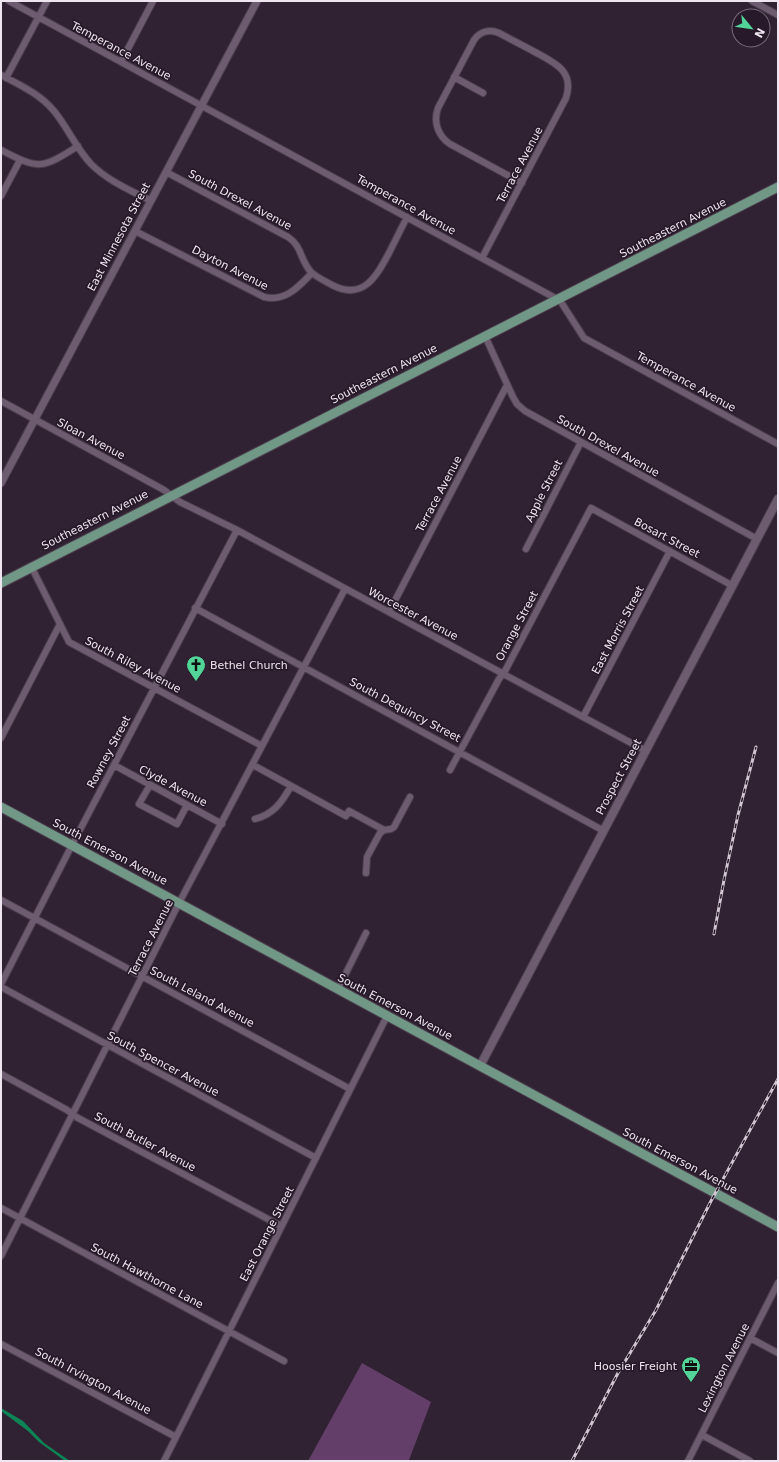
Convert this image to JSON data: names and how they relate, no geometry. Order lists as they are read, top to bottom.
{
  "streets": {
    "main road": ["Southeastern Avenue", "Prospect Street", "South Emerson Avenue"],
    "street": [
      "Temperance Avenue",
      "Terrace Avenue",
      "South Drexel Avenue",
      "East Minnesota Street",
      "Dayton Avenue",
      "Sloan Avenue",
      "Apple Street",
      "Bosart Street",
      "Worcester Avenue",
      "Orange Street",
      "East Morris Street",
      "South Riley Avenue",
      "South Dequincy Street",
      "Rowney Street",
      "Clyde Avenue",
      "South Leland Avenue",
      "South Spencer Avenue",
      "South Butler Avenue",
      "East Orange Street",
      "South Hawthorne Lane",
      "Lexington Avenue",
      "South Irvington Avenue"
    ]
  },
  "crossings": [
    ["Temperance Avenue", "Terrace Avenue"],
    ["Temperance Avenue", "Southeastern Avenue"],
    ["Temperance Avenue", "East Minnesota Street"],
    ["Terrace Avenue", "South Drexel Avenue"],
    ["Terrace Avenue", "Worcester Avenue"],
    ["Terrace Avenue", "South Riley Avenue"],
    ["Terrace Avenue", "South Dequincy Street"],
    ["Terrace Avenue", "Clyde Avenue"],
    ["Terrace Avenue", "South Emerson Avenue"],
    ["Terrace Avenue", "South Leland Avenue"],
    ["Terrace Avenue", "South Spencer Avenue"],
    ["Terrace Avenue", "South Butler Avenue"],
    ["Terrace Avenue", "South Hawthorne Lane"],
    ["South Drexel Avenue", "Southeastern Avenue"],
    ["South Drexel Avenue", "East Minnesota Street"],
    ["South Drexel Avenue", "Dayton Avenue"],
    ["South Drexel Avenue", "Apple Street"],
    ["South Drexel Avenue", "Prospect Street"],
    ["Southeastern Avenue", "Sloan Avenue"],
    ["Southeastern Avenue", "Worcester Avenue"],
    ["Southeastern Avenue", "South Riley Avenue"],
    ["East Minnesota Street", "Dayton Avenue"],
    ["East Minnesota Street", "Sloan Avenue"],
    ["Sloan Avenue", "Worcester Avenue"],
    ["Bosart Street", "Orange Street"],
    ["Bosart Street", "East Morris Street"],
    ["Bosart Street", "Prospect Street"],
    ["Worcester Avenue", "Orange Street"],
    ["Worcester Avenue", "East Morris Street"],
    ["Worcester Avenue", "Rowney Street"],
    ["Worcester Avenue", "Prospect Street"],
    ["Orange Street", "South Dequincy Street"],
    ["South Riley Avenue", "Rowney Street"],
    ["South Dequincy Street", "Rowney Street"],
    ["South Dequincy Street", "Prospect Street"],
    ["Rowney Street", "Clyde Avenue"],
    ["Rowney Street", "South Emerson Avenue"],
    ["Rowney Street", "South Leland Avenue"],
    ["Prospect Street", "South Emerson Avenue"],
    ["South Emerson Avenue", "East Orange Street"],
    ["South Leland Avenue", "East Orange Street"],
    ["South Spencer Avenue", "East Orange Street"],
    ["South Butler Avenue", "East Orange Street"],
    ["East Orange Street", "South Hawthorne Lane"],
    ["East Orange Street", "South Irvington Avenue"]
  ],
  "places": {
    "church": ["Bethel Church"],
    "office": ["Hoosier Freight"]
  },
  "north": "bottom right"
}
